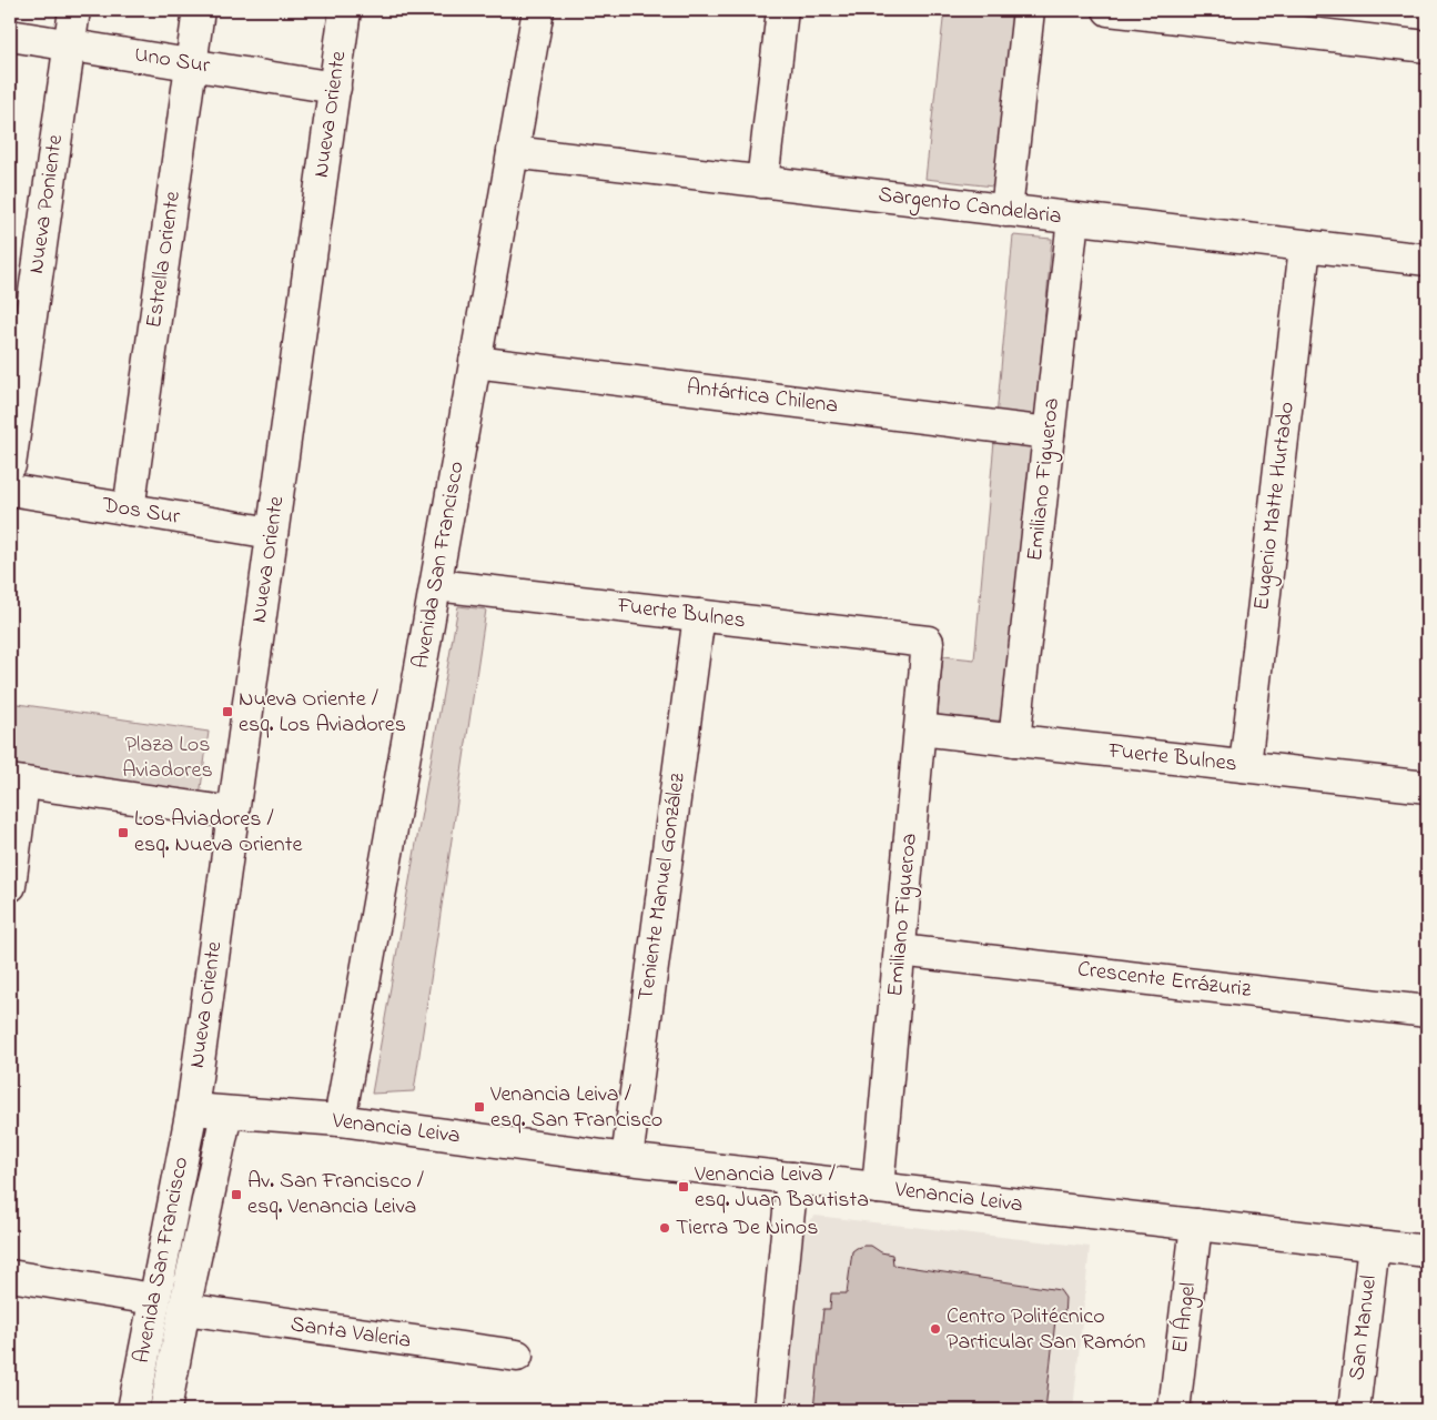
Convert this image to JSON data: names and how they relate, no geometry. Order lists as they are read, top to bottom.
{
  "streets": {
    "street": [
      "Uno Sur",
      "Nueva Oriente",
      "Nueva Poniente",
      "Sargento Candelaria",
      "Estrella Oriente",
      "Antártica Chilena",
      "Emiliano Figueroa",
      "Eugenio Matte Hurtado",
      "Dos Sur",
      "Avenida San Francisco",
      "Fuerte Bulnes",
      "Teniente Manuel González",
      "Crescente Errázuriz",
      "Venancia Leiva",
      "El Ángel",
      "San Manuel",
      "Santa Valeria"
    ]
  },
  "crossings": [
    ["Uno Sur", "Nueva Oriente"],
    ["Uno Sur", "Nueva Poniente"],
    ["Uno Sur", "Estrella Oriente"],
    ["Nueva Oriente", "Dos Sur"],
    ["Nueva Oriente", "Avenida San Francisco"],
    ["Nueva Oriente", "Venancia Leiva"],
    ["Sargento Candelaria", "Emiliano Figueroa"],
    ["Sargento Candelaria", "Eugenio Matte Hurtado"],
    ["Sargento Candelaria", "Avenida San Francisco"],
    ["Estrella Oriente", "Dos Sur"],
    ["Antártica Chilena", "Emiliano Figueroa"],
    ["Antártica Chilena", "Avenida San Francisco"],
    ["Emiliano Figueroa", "Fuerte Bulnes"],
    ["Emiliano Figueroa", "Crescente Errázuriz"],
    ["Emiliano Figueroa", "Venancia Leiva"],
    ["Eugenio Matte Hurtado", "Fuerte Bulnes"],
    ["Avenida San Francisco", "Fuerte Bulnes"],
    ["Avenida San Francisco", "Venancia Leiva"],
    ["Avenida San Francisco", "Santa Valeria"],
    ["Fuerte Bulnes", "Teniente Manuel González"],
    ["Teniente Manuel González", "Venancia Leiva"],
    ["Venancia Leiva", "El Ángel"],
    ["Venancia Leiva", "San Manuel"]
  ],
  "parks": ["Plaza Los Aviadores"],
  "places": {
    "transit": [
      "Nueva Oriente / esq. Los Aviadores",
      "Los Aviadores / esq. Nueva Oriente",
      "Venancia Leiva / esq. San Francisco",
      "Venancia Leiva / esq. Juan Bautista",
      "Av. San Francisco / esq. Venancia Leiva"
    ],
    "other": ["Tierra De Ninos", "Centro Politécnico Particular San Ramón"]
  }
}
